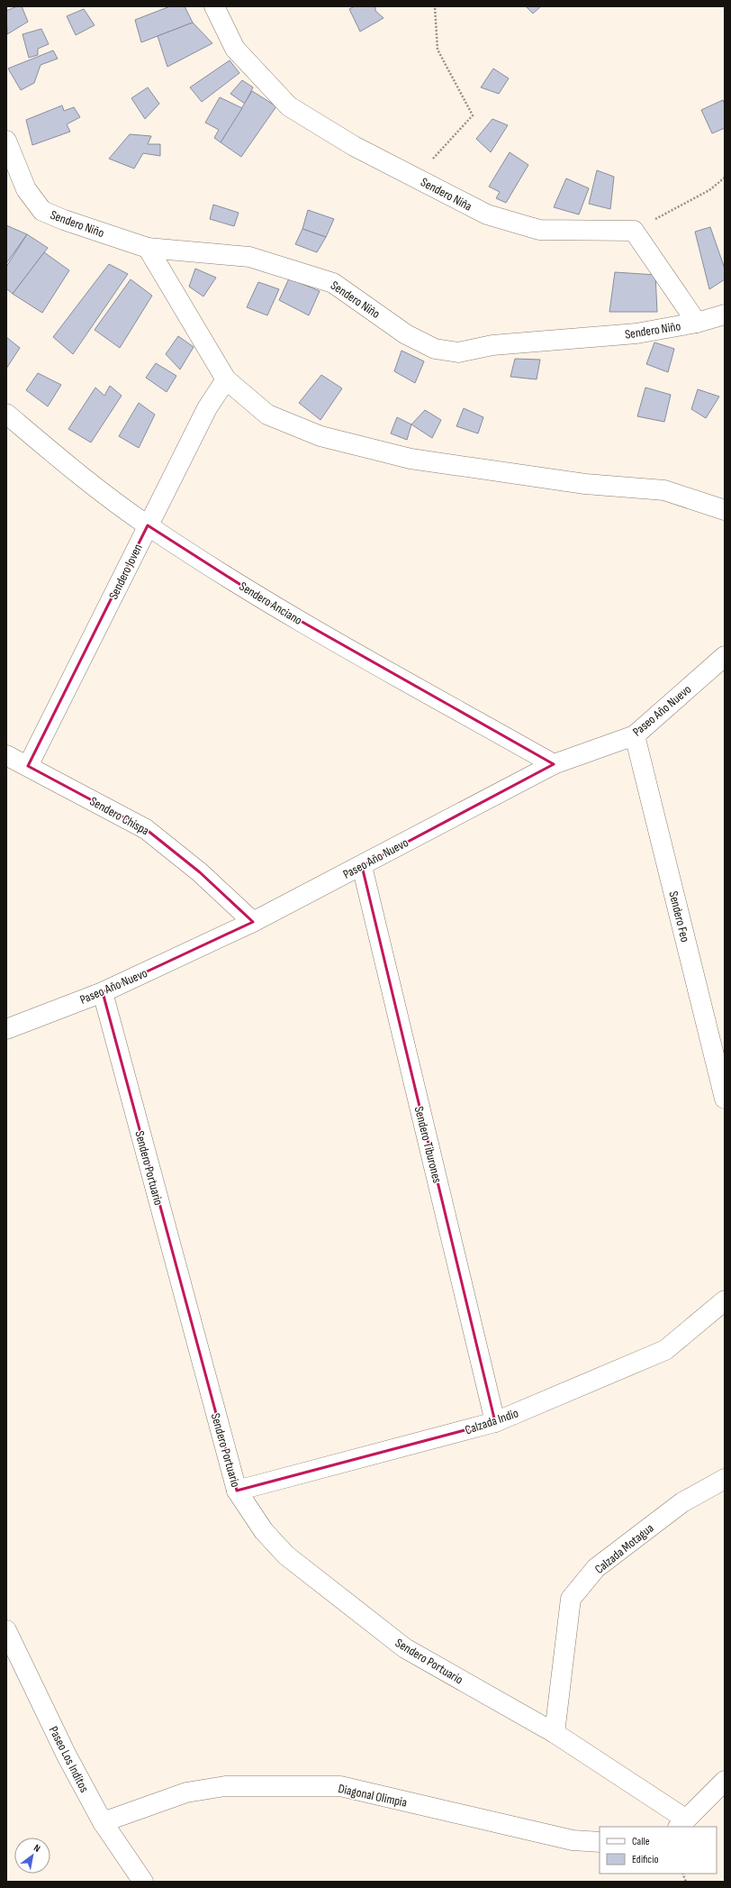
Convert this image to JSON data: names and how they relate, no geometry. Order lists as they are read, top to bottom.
{
  "streets": {
    "street": [
      "Sendero Niña",
      "Sendero Niño",
      "Sendero Joven",
      "Sendero Anciano",
      "Paseo Año Nuevo",
      "Sendero Chispa",
      "Sendero Feo",
      "Sendero Tiburones",
      "Sendero Portuario",
      "Calzada Indio",
      "Calzada Motagua",
      "Paseo Los Inditos",
      "Diagonal Olimpia"
    ]
  },
  "crossings": [
    ["Sendero Joven", "Sendero Anciano"],
    ["Sendero Joven", "Sendero Chispa"],
    ["Sendero Anciano", "Paseo Año Nuevo"],
    ["Paseo Año Nuevo", "Sendero Chispa"],
    ["Paseo Año Nuevo", "Sendero Feo"],
    ["Paseo Año Nuevo", "Sendero Tiburones"],
    ["Paseo Año Nuevo", "Sendero Portuario"],
    ["Sendero Tiburones", "Calzada Indio"],
    ["Sendero Portuario", "Calzada Indio"],
    ["Sendero Portuario", "Calzada Motagua"],
    ["Paseo Los Inditos", "Diagonal Olimpia"]
  ],
  "legend": ["Calle", "Edificio"],
  "north": "top right"
}
